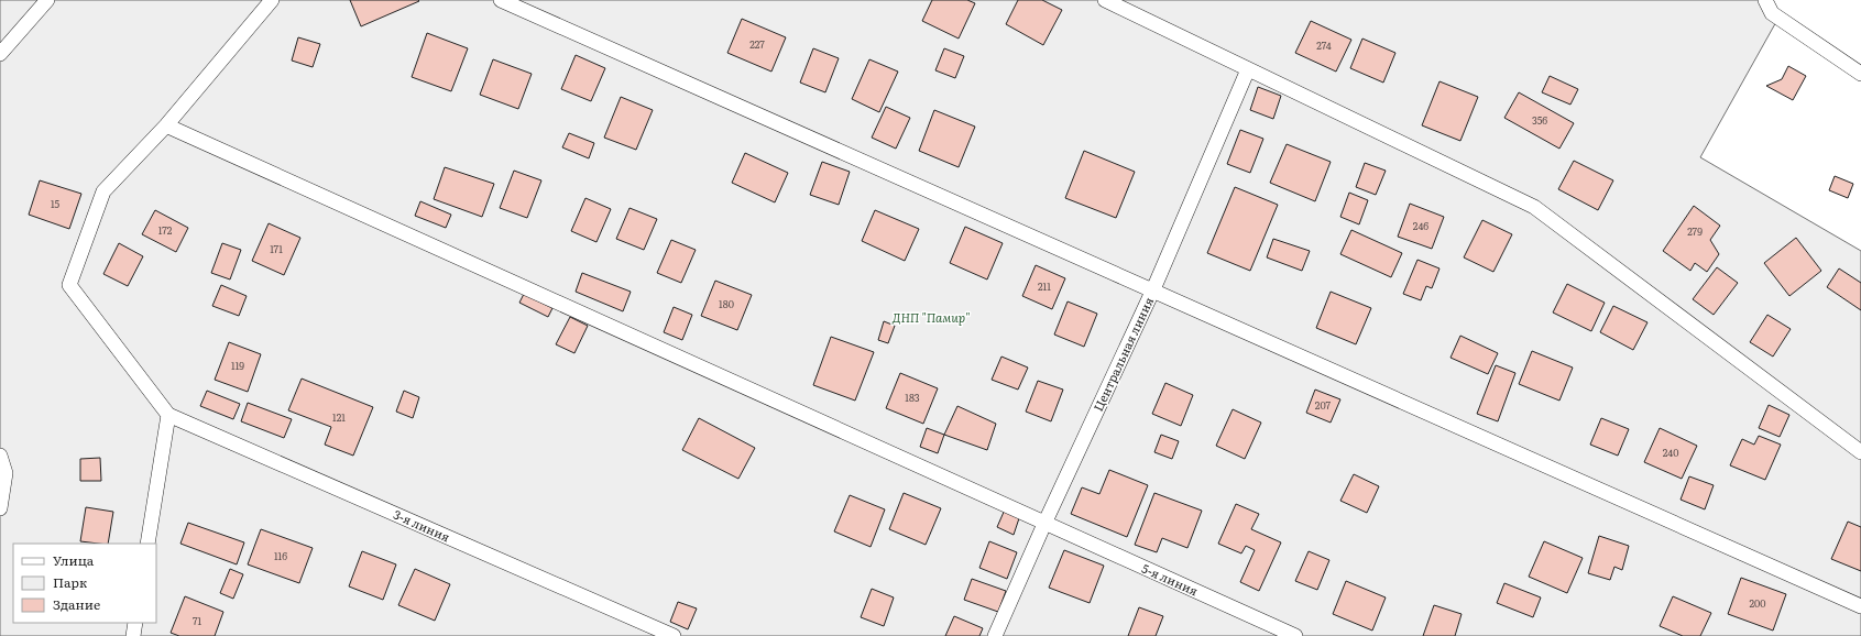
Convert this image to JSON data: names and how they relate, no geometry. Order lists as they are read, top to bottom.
{
  "streets": {
    "street": ["Центральная линия", "3-я линия", "5-я линия"]
  },
  "crossings": [
    ["Центральная линия", "5-я линия"]
  ],
  "parks": ["ДНП \"Памир\""],
  "house_numbers": [
    "227",
    "274",
    "356",
    "15",
    "246",
    "172",
    "279",
    "171",
    "211",
    "180",
    "119",
    "183",
    "207",
    "121",
    "240",
    "116",
    "200",
    "71"
  ],
  "legend": ["Улица", "Парк", "Здание"]
}
